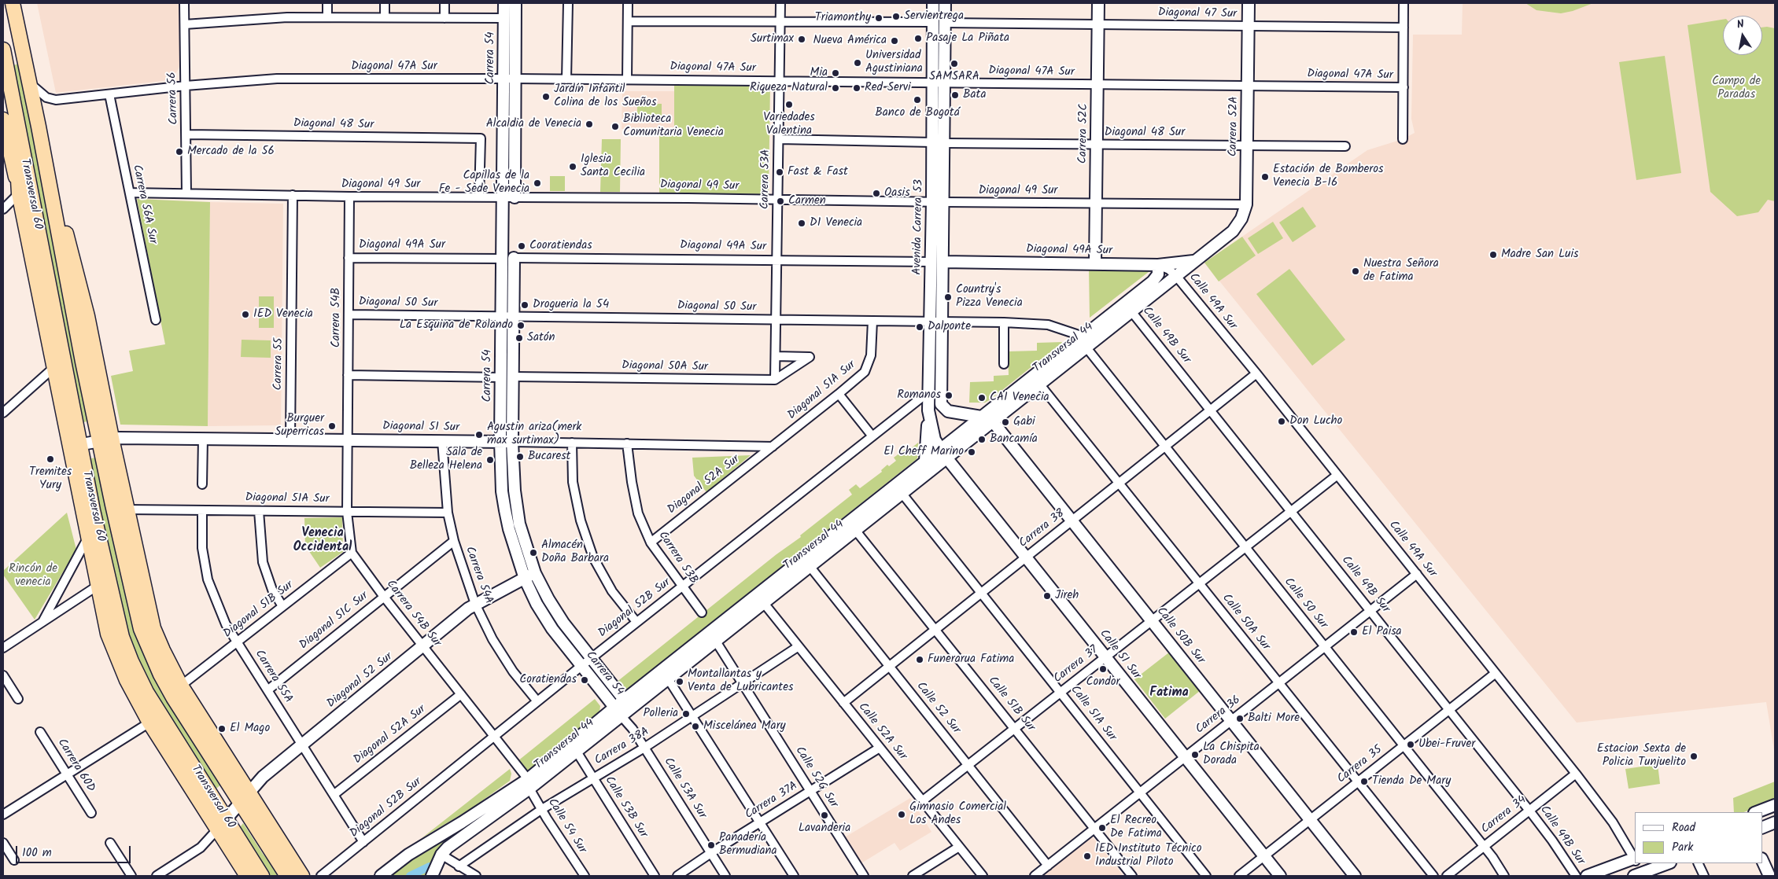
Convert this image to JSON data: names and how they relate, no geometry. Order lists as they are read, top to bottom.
{
  "streets": {
    "highway": ["Transversal 60"],
    "street": [
      "Diagonal 47 Sur",
      "Carrera 54",
      "Diagonal 47A Sur",
      "Carrera 56",
      "Diagonal 48 Sur",
      "Carrera 52A",
      "Carrera 52C",
      "Carrera 53A",
      "Diagonal 49 Sur",
      "Carrera 56A Sur",
      "Avenida Carrera 53",
      "Diagonal 49A Sur",
      "Calle 49A Sur",
      "Diagonal 50 Sur",
      "Carrera 54B",
      "Calle 49B Sur",
      "Transversal 44",
      "Carrera 55",
      "Diagonal 50A Sur",
      "Diagonal 51A Sur",
      "Diagonal 51 Sur",
      "Diagonal 52A Sur",
      "Carrera 38",
      "Carrera 53B",
      "Carrera 54A",
      "Calle 50 Sur",
      "Diagonal 52B Sur",
      "Diagonal 51B Sur",
      "Carrera 54B Sur",
      "Diagonal 51C Sur",
      "Calle 50A Sur",
      "Calle 50B Sur",
      "Calle 51 Sur",
      "Carrera 37",
      "Carrera 55A",
      "Diagonal 52 Sur",
      "Calle 51B Sur",
      "Calle 52 Sur",
      "Calle 51A Sur",
      "Carrera 36",
      "Calle 52A Sur",
      "Carrera 38A",
      "Carrera 35",
      "Carrera 60D",
      "Calle 52G Sur",
      "Calle 53A Sur",
      "Carrera 37A",
      "Calle 53B Sur",
      "Carrera 34",
      "Calle 54 Sur"
    ]
  },
  "crossings": [
    ["Diagonal 47 Sur", "Carrera 52A"],
    ["Diagonal 47 Sur", "Carrera 52C"],
    ["Diagonal 47 Sur", "Avenida Carrera 53"],
    ["Carrera 54", "Diagonal 47A Sur"],
    ["Carrera 54", "Diagonal 49 Sur"],
    ["Carrera 54", "Diagonal 49A Sur"],
    ["Carrera 54", "Diagonal 50 Sur"],
    ["Carrera 54", "Transversal 44"],
    ["Carrera 54", "Diagonal 50A Sur"],
    ["Carrera 54", "Diagonal 51 Sur"],
    ["Carrera 54", "Diagonal 52B Sur"],
    ["Carrera 54", "Diagonal 52 Sur"],
    ["Carrera 54", "Calle 53A Sur"],
    ["Diagonal 47A Sur", "Carrera 56"],
    ["Diagonal 47A Sur", "Carrera 52A"],
    ["Diagonal 47A Sur", "Carrera 52C"],
    ["Diagonal 47A Sur", "Carrera 53A"],
    ["Diagonal 47A Sur", "Transversal 60"],
    ["Diagonal 47A Sur", "Carrera 56A Sur"],
    ["Diagonal 47A Sur", "Avenida Carrera 53"],
    ["Carrera 56", "Diagonal 48 Sur"],
    ["Carrera 56", "Diagonal 49 Sur"],
    ["Diagonal 48 Sur", "Carrera 52A"],
    ["Diagonal 48 Sur", "Carrera 52C"],
    ["Diagonal 48 Sur", "Diagonal 49 Sur"],
    ["Diagonal 48 Sur", "Avenida Carrera 53"],
    ["Carrera 52A", "Diagonal 49 Sur"],
    ["Carrera 52A", "Transversal 44"],
    ["Carrera 52C", "Diagonal 49 Sur"],
    ["Carrera 52C", "Diagonal 49A Sur"],
    ["Carrera 53A", "Diagonal 49 Sur"],
    ["Carrera 53A", "Diagonal 49A Sur"],
    ["Carrera 53A", "Diagonal 50 Sur"],
    ["Carrera 53A", "Diagonal 50A Sur"],
    ["Diagonal 49 Sur", "Carrera 56A Sur"],
    ["Diagonal 49 Sur", "Avenida Carrera 53"],
    ["Diagonal 49 Sur", "Carrera 54B"],
    ["Diagonal 49 Sur", "Carrera 55"],
    ["Transversal 60", "Diagonal 51A Sur"],
    ["Transversal 60", "Diagonal 51 Sur"],
    ["Transversal 60", "Diagonal 51B Sur"],
    ["Transversal 60", "Diagonal 52 Sur"],
    ["Avenida Carrera 53", "Diagonal 49A Sur"],
    ["Avenida Carrera 53", "Diagonal 50 Sur"],
    ["Avenida Carrera 53", "Transversal 44"],
    ["Avenida Carrera 53", "Diagonal 52B Sur"],
    ["Avenida Carrera 53", "Calle 50B Sur"],
    ["Avenida Carrera 53", "Calle 51 Sur"],
    ["Diagonal 49A Sur", "Calle 49A Sur"],
    ["Diagonal 49A Sur", "Carrera 54B"],
    ["Diagonal 49A Sur", "Transversal 44"],
    ["Calle 49A Sur", "Transversal 44"],
    ["Calle 49A Sur", "Carrera 38"],
    ["Calle 49A Sur", "Carrera 37"],
    ["Calle 49A Sur", "Carrera 36"],
    ["Calle 49A Sur", "Carrera 35"],
    ["Calle 49A Sur", "Carrera 34"],
    ["Diagonal 50 Sur", "Carrera 54B"],
    ["Diagonal 50 Sur", "Transversal 44"],
    ["Diagonal 50 Sur", "Diagonal 51A Sur"],
    ["Diagonal 50 Sur", "Calle 50 Sur"],
    ["Carrera 54B", "Diagonal 51 Sur"],
    ["Carrera 54B", "Carrera 54B Sur"],
    ["Calle 49B Sur", "Transversal 44"],
    ["Calle 49B Sur", "Carrera 38"],
    ["Calle 49B Sur", "Carrera 37"],
    ["Calle 49B Sur", "Carrera 36"],
    ["Calle 49B Sur", "Carrera 35"],
    ["Calle 49B Sur", "Carrera 34"],
    ["Transversal 44", "Calle 50 Sur"],
    ["Transversal 44", "Carrera 54B Sur"],
    ["Transversal 44", "Calle 50A Sur"],
    ["Transversal 44", "Calle 50B Sur"],
    ["Transversal 44", "Calle 51 Sur"],
    ["Transversal 44", "Calle 51B Sur"],
    ["Transversal 44", "Calle 52 Sur"],
    ["Transversal 44", "Calle 51A Sur"],
    ["Transversal 44", "Calle 52A Sur"],
    ["Transversal 44", "Calle 52G Sur"],
    ["Transversal 44", "Calle 53A Sur"],
    ["Transversal 44", "Calle 53B Sur"],
    ["Transversal 44", "Calle 54 Sur"],
    ["Carrera 55", "Diagonal 51 Sur"],
    ["Diagonal 51A Sur", "Diagonal 51 Sur"],
    ["Diagonal 51A Sur", "Diagonal 52A Sur"],
    ["Diagonal 51A Sur", "Carrera 54A"],
    ["Diagonal 51A Sur", "Carrera 54B Sur"],
    ["Diagonal 51A Sur", "Carrera 55A"],
    ["Diagonal 51 Sur", "Diagonal 52A Sur"],
    ["Diagonal 51 Sur", "Carrera 53B"],
    ["Diagonal 51 Sur", "Carrera 54A"],
    ["Diagonal 51 Sur", "Carrera 54B Sur"],
    ["Diagonal 52A Sur", "Carrera 53B"],
    ["Diagonal 52A Sur", "Carrera 54B Sur"],
    ["Diagonal 52A Sur", "Carrera 55A"],
    ["Carrera 38", "Calle 50 Sur"],
    ["Carrera 38", "Calle 50A Sur"],
    ["Carrera 38", "Calle 50B Sur"],
    ["Carrera 38", "Calle 51 Sur"],
    ["Carrera 38", "Calle 51B Sur"],
    ["Carrera 38", "Calle 52 Sur"],
    ["Carrera 38", "Calle 51A Sur"],
    ["Carrera 38", "Calle 52A Sur"],
    ["Carrera 53B", "Diagonal 52B Sur"],
    ["Carrera 54A", "Diagonal 52B Sur"],
    ["Carrera 54A", "Diagonal 51C Sur"],
    ["Carrera 54A", "Diagonal 52 Sur"],
    ["Calle 50 Sur", "Carrera 37"],
    ["Calle 50 Sur", "Carrera 36"],
    ["Calle 50 Sur", "Carrera 35"],
    ["Calle 50 Sur", "Carrera 34"],
    ["Diagonal 52B Sur", "Carrera 54B Sur"],
    ["Diagonal 52B Sur", "Carrera 55A"],
    ["Diagonal 51B Sur", "Carrera 54B Sur"],
    ["Diagonal 51B Sur", "Carrera 55A"],
    ["Carrera 54B Sur", "Diagonal 51C Sur"],
    ["Carrera 54B Sur", "Diagonal 52 Sur"],
    ["Carrera 54B Sur", "Calle 54 Sur"],
    ["Diagonal 51C Sur", "Carrera 55A"],
    ["Calle 50A Sur", "Carrera 37"],
    ["Calle 50A Sur", "Carrera 36"],
    ["Calle 50A Sur", "Carrera 35"],
    ["Calle 50B Sur", "Carrera 37"],
    ["Calle 50B Sur", "Carrera 36"],
    ["Calle 50B Sur", "Carrera 35"],
    ["Calle 51 Sur", "Carrera 37"],
    ["Calle 51 Sur", "Carrera 36"],
    ["Calle 51 Sur", "Carrera 35"],
    ["Carrera 37", "Calle 51B Sur"],
    ["Carrera 37", "Calle 52 Sur"],
    ["Carrera 37", "Calle 51A Sur"],
    ["Carrera 37", "Calle 52A Sur"],
    ["Carrera 55A", "Diagonal 52 Sur"],
    ["Calle 51B Sur", "Carrera 36"],
    ["Calle 52 Sur", "Carrera 36"],
    ["Calle 51A Sur", "Carrera 36"],
    ["Calle 52A Sur", "Carrera 38A"],
    ["Calle 52A Sur", "Carrera 37A"],
    ["Carrera 38A", "Calle 52G Sur"],
    ["Carrera 38A", "Calle 53A Sur"],
    ["Carrera 38A", "Calle 53B Sur"],
    ["Carrera 38A", "Calle 54 Sur"],
    ["Calle 52G Sur", "Carrera 37A"],
    ["Calle 53A Sur", "Carrera 37A"]
  ],
  "districts": ["Venecia Occidental", "Fatima"],
  "parks": ["Campo de Paradas", "Rincón de venecia"],
  "places": [
    "Servientrega",
    "Triamonthy",
    "Pasaje La Piñata",
    "Surtimax",
    "Nueva América",
    "Universidad Agustiniana",
    "SAMSARA",
    "Mia",
    "Riqueza Natural",
    "Red Servi",
    "Bata",
    "Jardín Infantil Colina de los Sueños",
    "Banco de Bogotá",
    "Variedades Valentina",
    "Alcaldia de Venecia",
    "Biblioteca Comunitaria Venecia",
    "Mercado de la 56",
    "Iglesia Santa Cecilia",
    "Fast & Fast",
    "Estación de Bomberos Venecia B-16",
    "Capillas de la Fe - Sede Venecia",
    "Oasis",
    "Carmen",
    "D1 Venecia",
    "Cooratiendas",
    "Madre San Luis",
    "Nuestra Señora de Fatima",
    "Country's Pizza Venecia",
    "Drogueria la 54",
    "IED Venecia",
    "La Esquina de Rolando",
    "Dalponte",
    "Satón",
    "Romanos",
    "CAI Venecia",
    "Don Lucho",
    "Gabi",
    "Burguer Superricas",
    "Agustin ariza(merk max surtimax)",
    "Bancamía",
    "El Cheff Marino",
    "Bucarest",
    "Tremites Yury",
    "Sala de Belleza Helena",
    "Almacén Doña Barbara",
    "Jireh",
    "El Paisa",
    "Funerarua Fatima",
    "Condor",
    "Coratiendas",
    "Montallantas y Venta de Lubricantes",
    "Polleria",
    "Balti More",
    "Miscelánea Mary",
    "El Mago",
    "Ubei-Fruver",
    "La Chispita Dorada",
    "Estacion Sexta de Policia Tunjuelito",
    "Tienda De Mary",
    "Gimnasio Comercial Los Andes",
    "Lavanderia",
    "El Recreo De Fatima",
    "Panadería Bermudiana",
    "IED Instituto Técnico Industrial Piloto"
  ],
  "legend": ["Road", "Park"],
  "scale_bar": "100 m",
  "north": "top"
}
